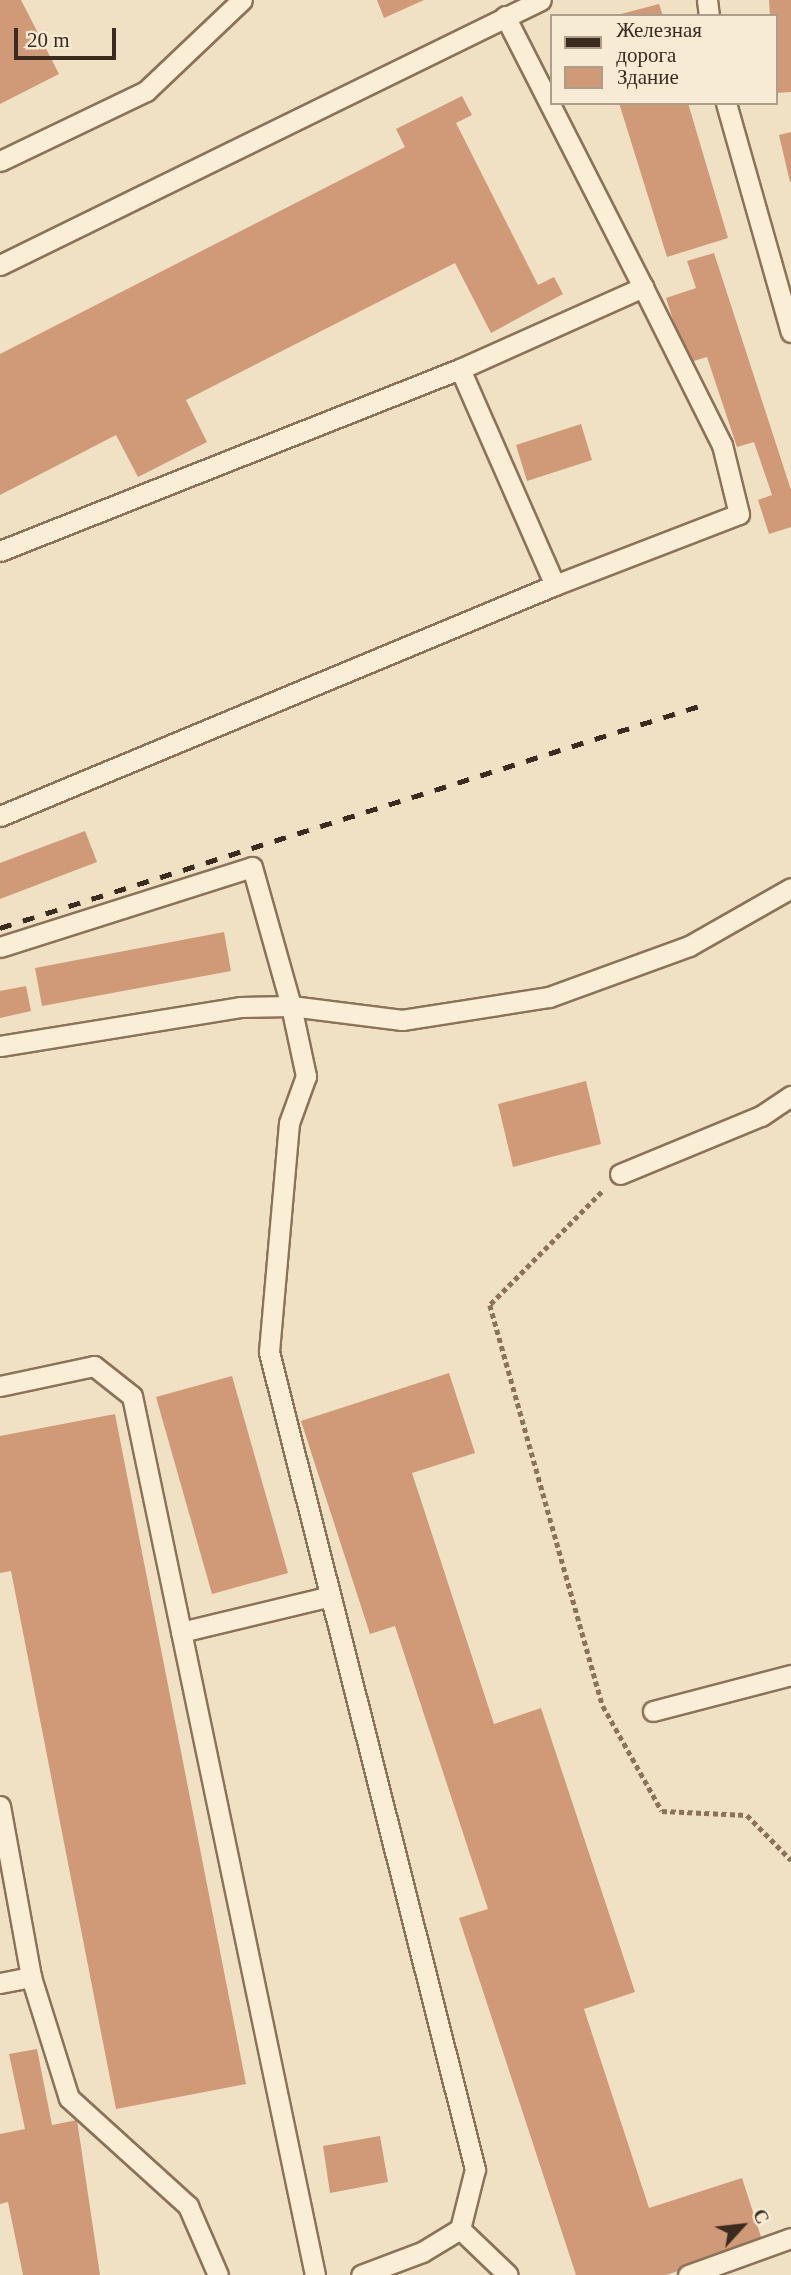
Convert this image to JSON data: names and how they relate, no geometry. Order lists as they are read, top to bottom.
{
  "legend": ["Железная дорога", "Здание"],
  "scale_bar": "20 m",
  "north": "top right"
}
